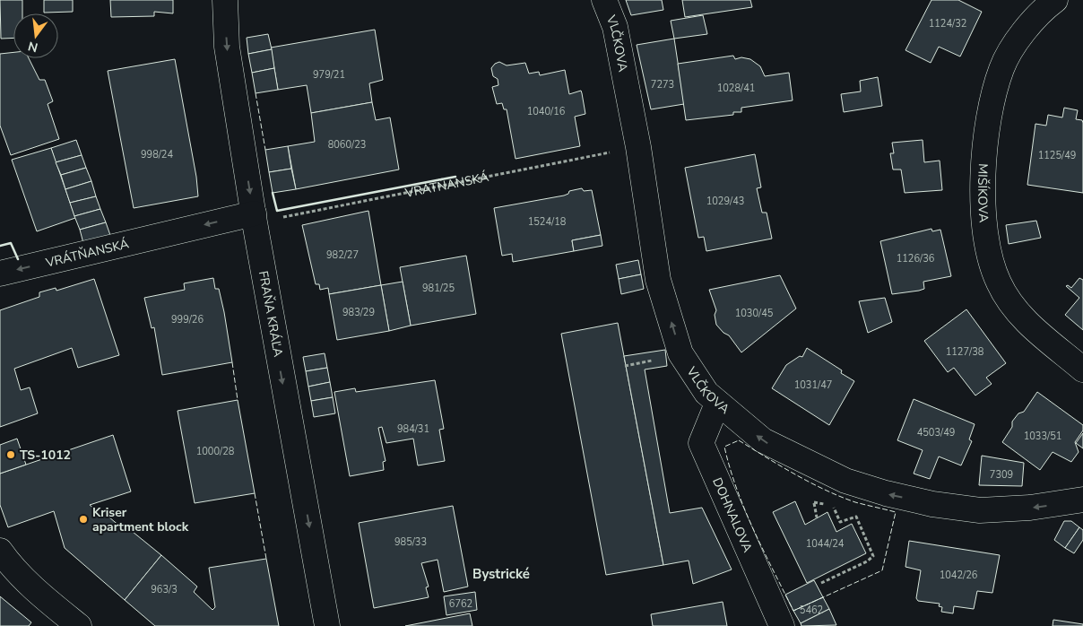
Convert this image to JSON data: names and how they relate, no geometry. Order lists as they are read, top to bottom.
{
  "streets": {
    "street": [
      "VLČKOVA",
      "VRÁTŇANSKÁ",
      "MIŠÍKOVA",
      "FRAŇA KRÁĽA",
      "DOHNALOVA"
    ]
  },
  "crossings": [
    ["VLČKOVA", "VRÁTŇANSKÁ"],
    ["VLČKOVA", "DOHNALOVA"],
    ["VRÁTŇANSKÁ", "FRAŇA KRÁĽA"]
  ],
  "one_way": ["VLČKOVA", "VRÁTŇANSKÁ", "FRAŇA KRÁĽA"],
  "districts": ["Bystrické"],
  "places": ["TS-1012", "Kriser apartment block"],
  "house_numbers": [
    "1124/32",
    "979/21",
    "7273",
    "1028/41",
    "1040/16",
    "8060/23",
    "998/24",
    "1125/49",
    "1029/43",
    "1524/18",
    "982/27",
    "1126/36",
    "981/25",
    "983/29",
    "1030/45",
    "999/26",
    "1127/38",
    "1031/47",
    "984/31",
    "4503/49",
    "1033/51",
    "1000/28",
    "7309",
    "985/33",
    "1044/24",
    "1042/26",
    "963/3",
    "6762",
    "5462"
  ],
  "north": "bottom"
}
